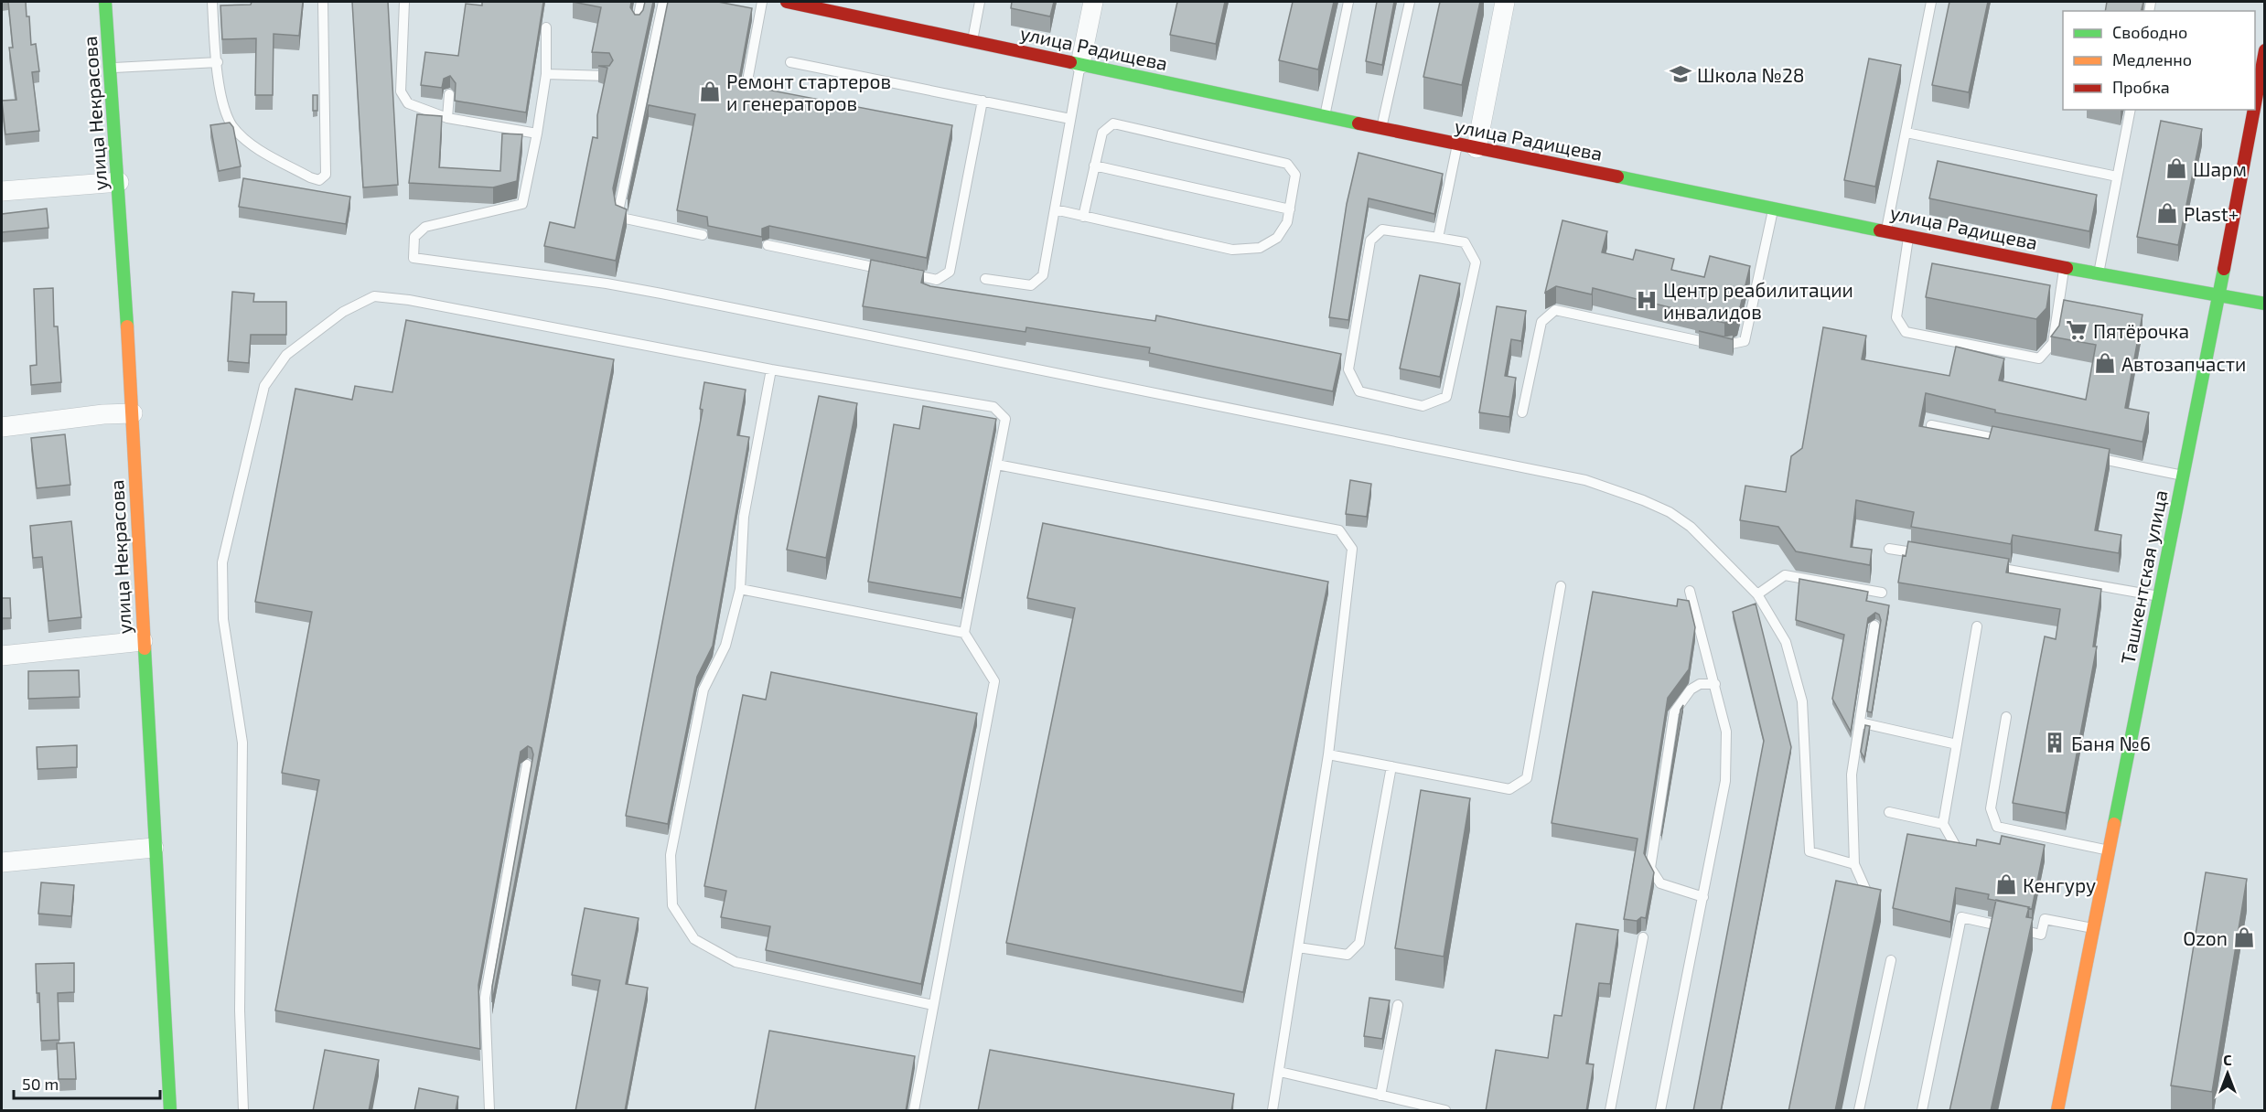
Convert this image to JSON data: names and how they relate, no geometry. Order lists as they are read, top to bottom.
{
  "streets": {
    "main road": ["улица Радищева", "улица Некрасова", "Ташкентская улица"]
  },
  "crossings": [
    ["улица Радищева", "Ташкентская улица"]
  ],
  "places": {
    "school or university": ["Школа №28"],
    "shop": [
      "Ремонт стартеров и генераторов",
      "Шарм",
      "Plast+",
      "Автозапчасти",
      "Кенгуру",
      "Ozon"
    ],
    "hospital": ["Центр реабилитации инвалидов"],
    "supermarket": ["Пятёрочка"],
    "building": ["Баня №6"]
  },
  "legend": ["Свободно", "Медленно", "Пробка"],
  "scale_bar": "50 m",
  "north": "top"
}
